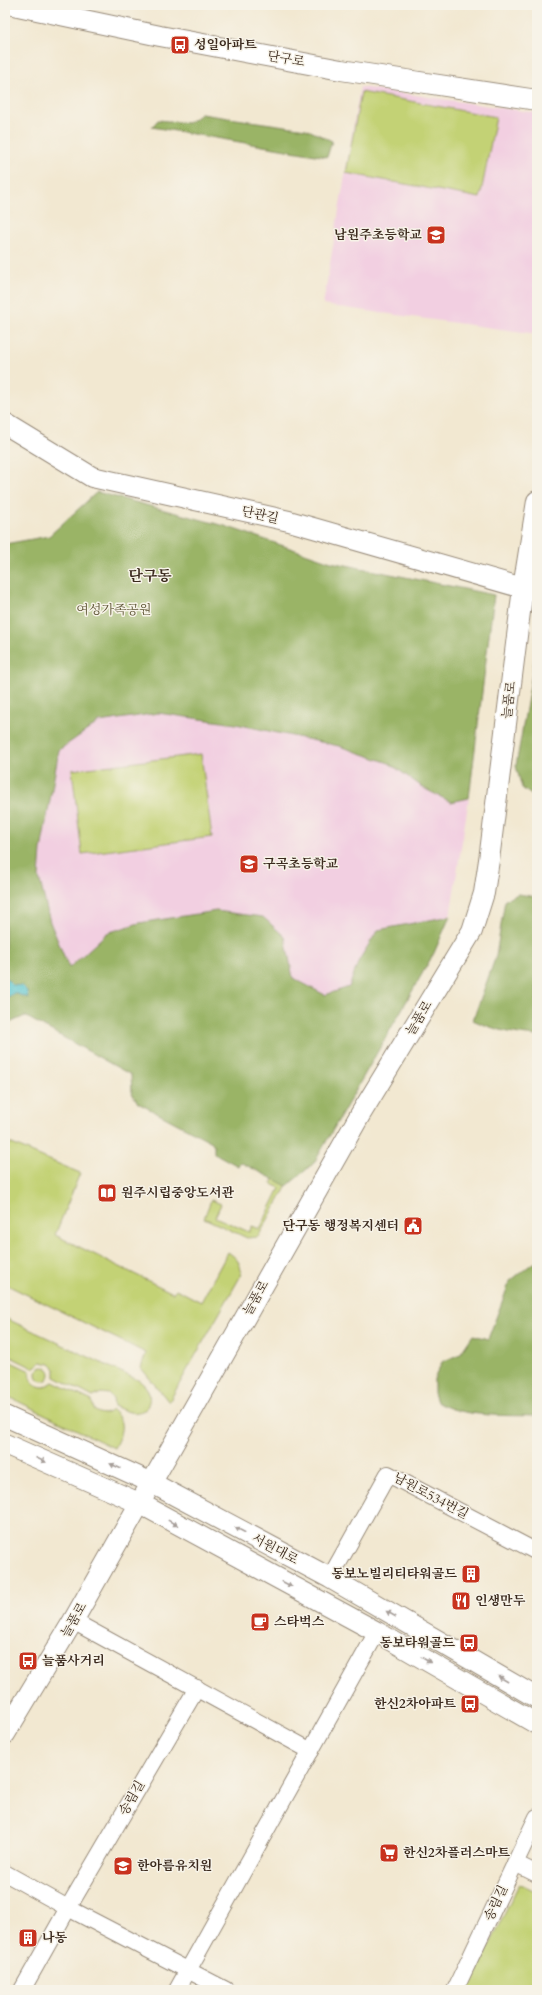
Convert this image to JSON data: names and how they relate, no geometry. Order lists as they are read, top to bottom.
{
  "streets": {
    "street": [
      "단구로",
      "단관길",
      "늘품로",
      "남원로534번길",
      "서원대로",
      "송림길"
    ]
  },
  "crossings": [
    ["단관길", "늘품로"],
    ["늘품로", "서원대로"],
    ["남원로534번길", "서원대로"]
  ],
  "districts": ["단구동"],
  "parks": ["여성가족공원"],
  "places": {
    "bus stop": [
      "성일아파트",
      "동보타워골드",
      "늘품사거리",
      "한신2차아파트"
    ],
    "school or university": ["남원주초등학교", "구곡초등학교", "한아름유치원"],
    "library": ["원주시립중앙도서관"],
    "public building": ["단구동 행정복지센터"],
    "building": ["동보노빌리티타워골드", "나동"],
    "restaurant": ["인생만두"],
    "cafe": ["스타벅스"],
    "supermarket": ["한신2차플러스마트"]
  }
}
